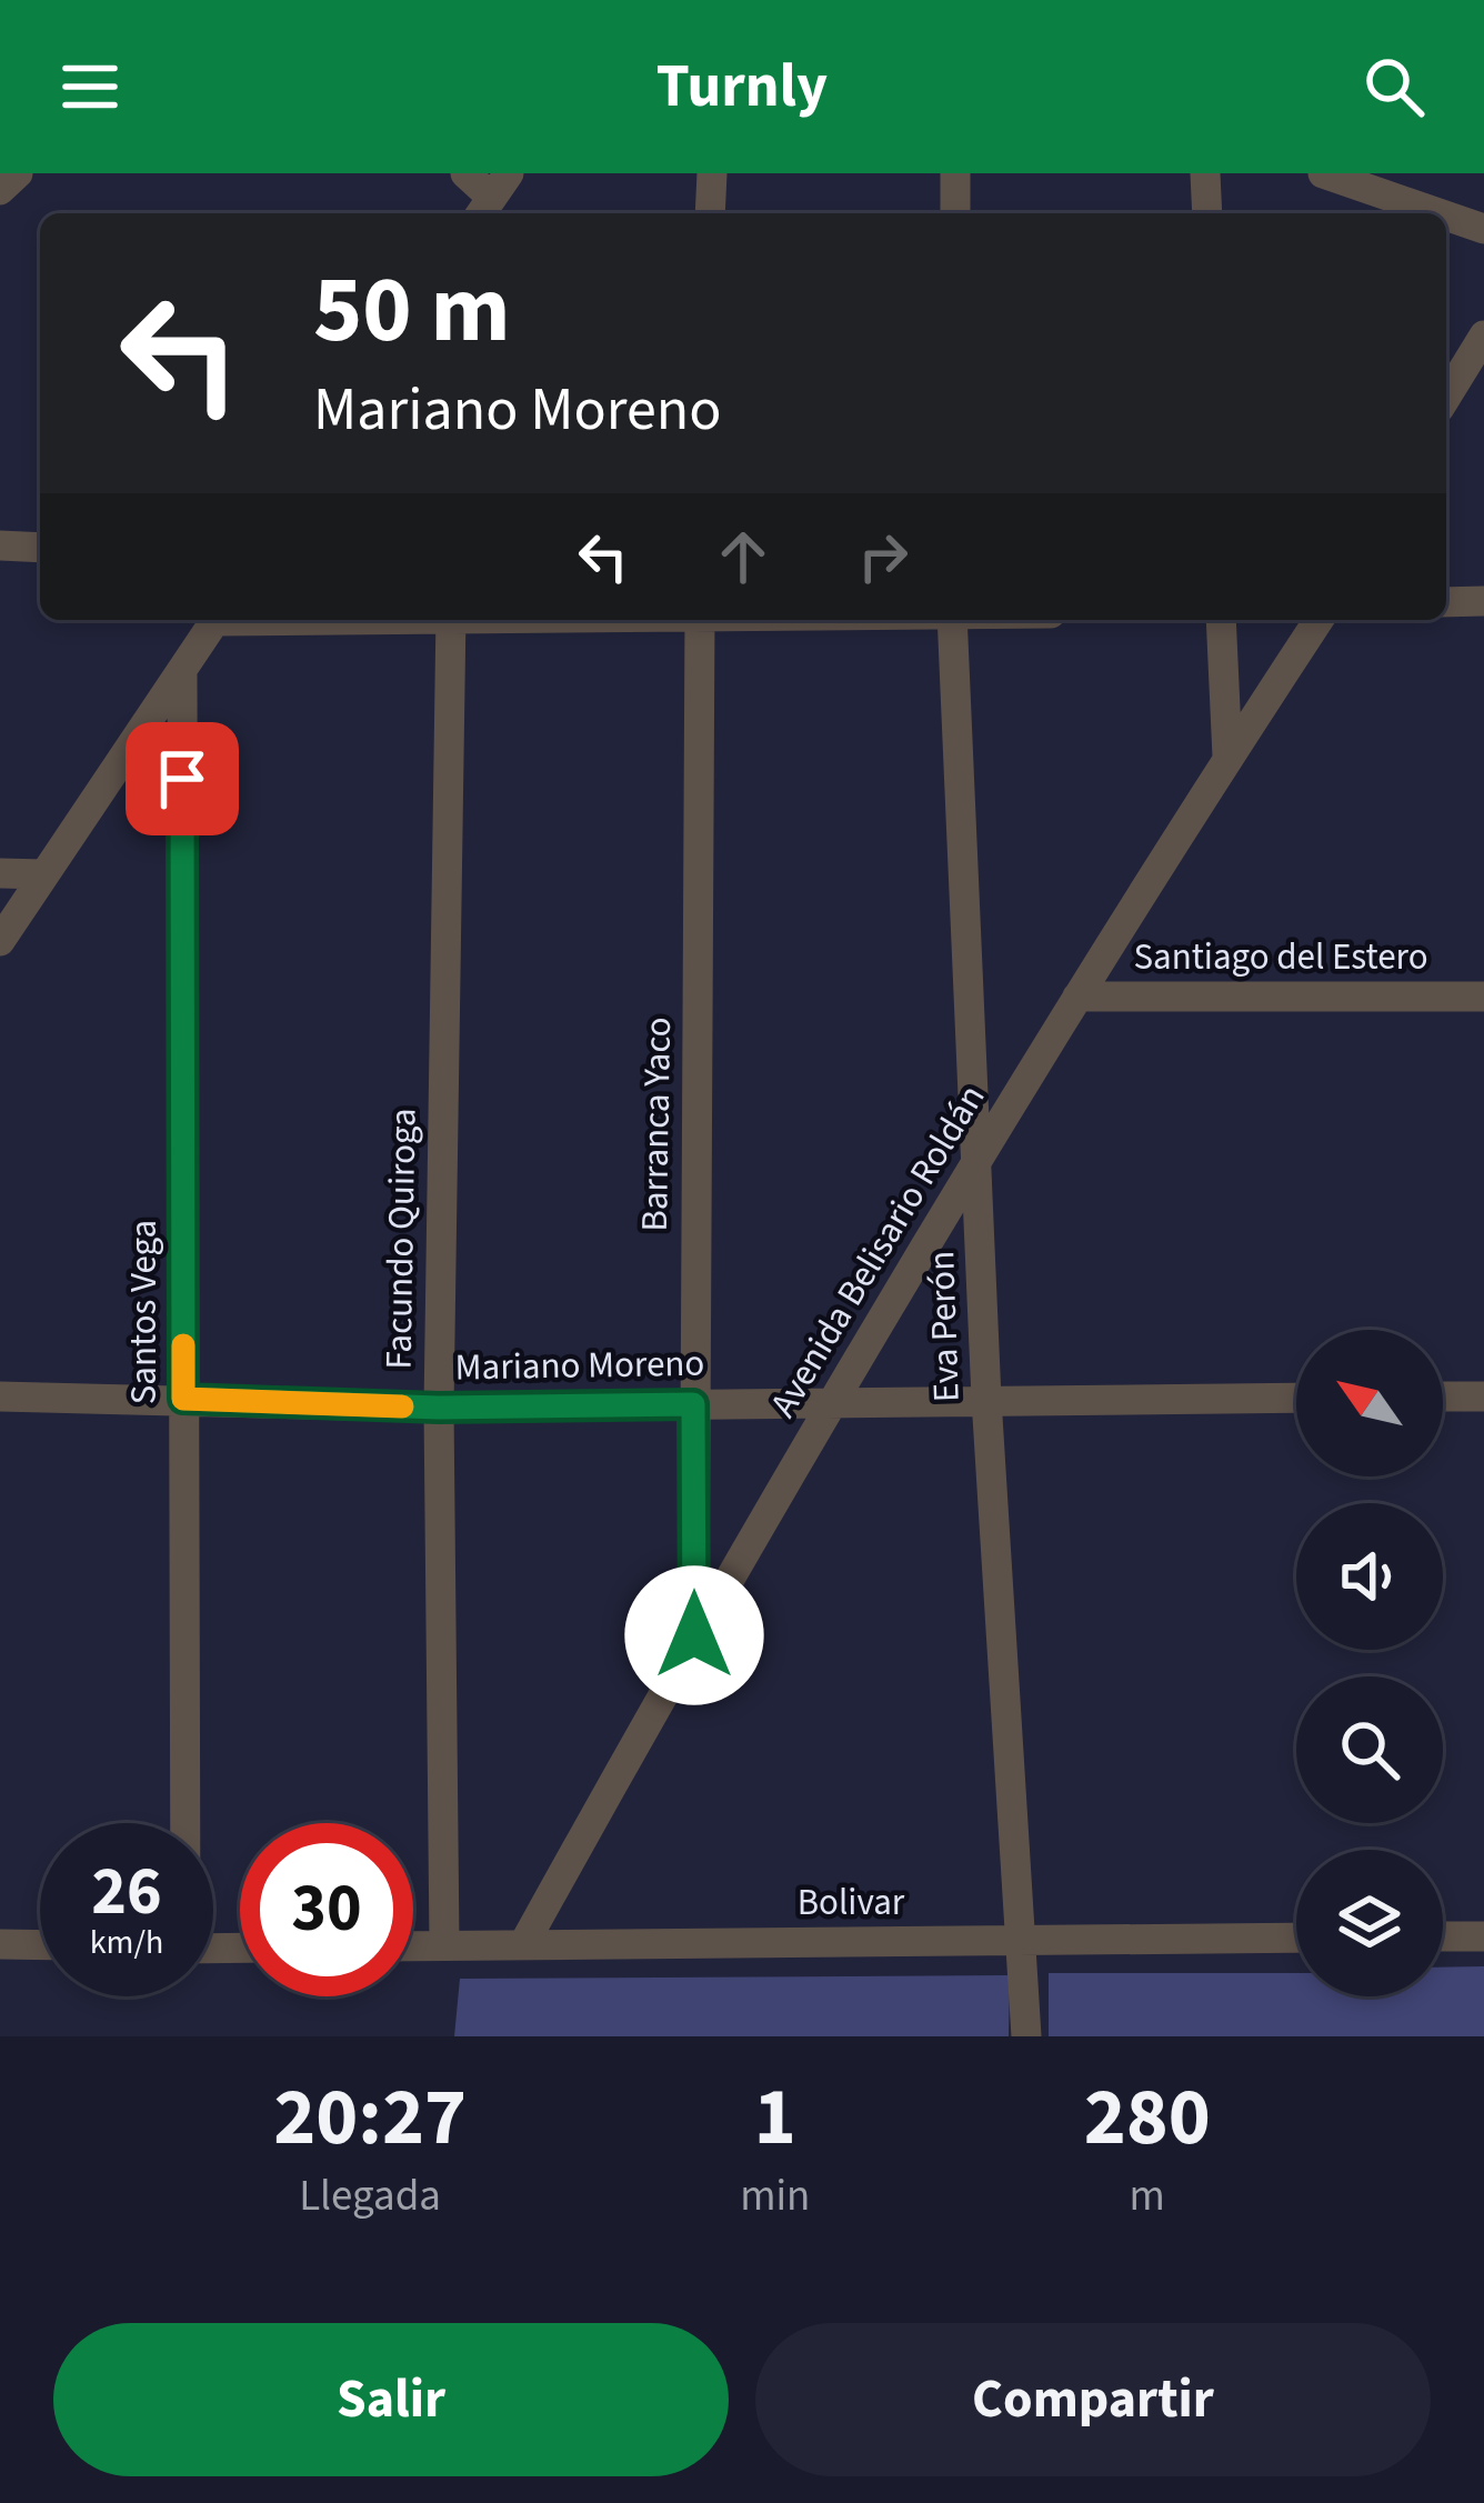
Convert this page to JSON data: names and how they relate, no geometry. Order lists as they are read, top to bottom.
{
  "streets": {
    "street": [
      "Santiago del Estero",
      "Barranca Yaco",
      "Facundo Quiroga",
      "Avenida Belisario Roldán",
      "Santos Vega",
      "Eva Perón",
      "Mariano Moreno",
      "Bolivar"
    ]
  },
  "crossings": [
    ["Santiago del Estero", "Avenida Belisario Roldán"],
    ["Barranca Yaco", "Avenida Belisario Roldán"],
    ["Barranca Yaco", "Mariano Moreno"],
    ["Facundo Quiroga", "Mariano Moreno"],
    ["Facundo Quiroga", "Bolivar"],
    ["Avenida Belisario Roldán", "Eva Perón"],
    ["Avenida Belisario Roldán", "Mariano Moreno"],
    ["Avenida Belisario Roldán", "Bolivar"],
    ["Santos Vega", "Mariano Moreno"],
    ["Eva Perón", "Mariano Moreno"],
    ["Eva Perón", "Bolivar"]
  ],
  "north": "top left",
  "page": {
    "header": "Turnly",
    "turn": ["50 m", "Mariano Moreno"],
    "speed": "26 km/h",
    "limit": "30",
    "eta": [
      "20:27",
      "Llegada",
      "1",
      "min",
      "280",
      "m"
    ],
    "buttons": ["Salir", "Compartir"]
  }
}
